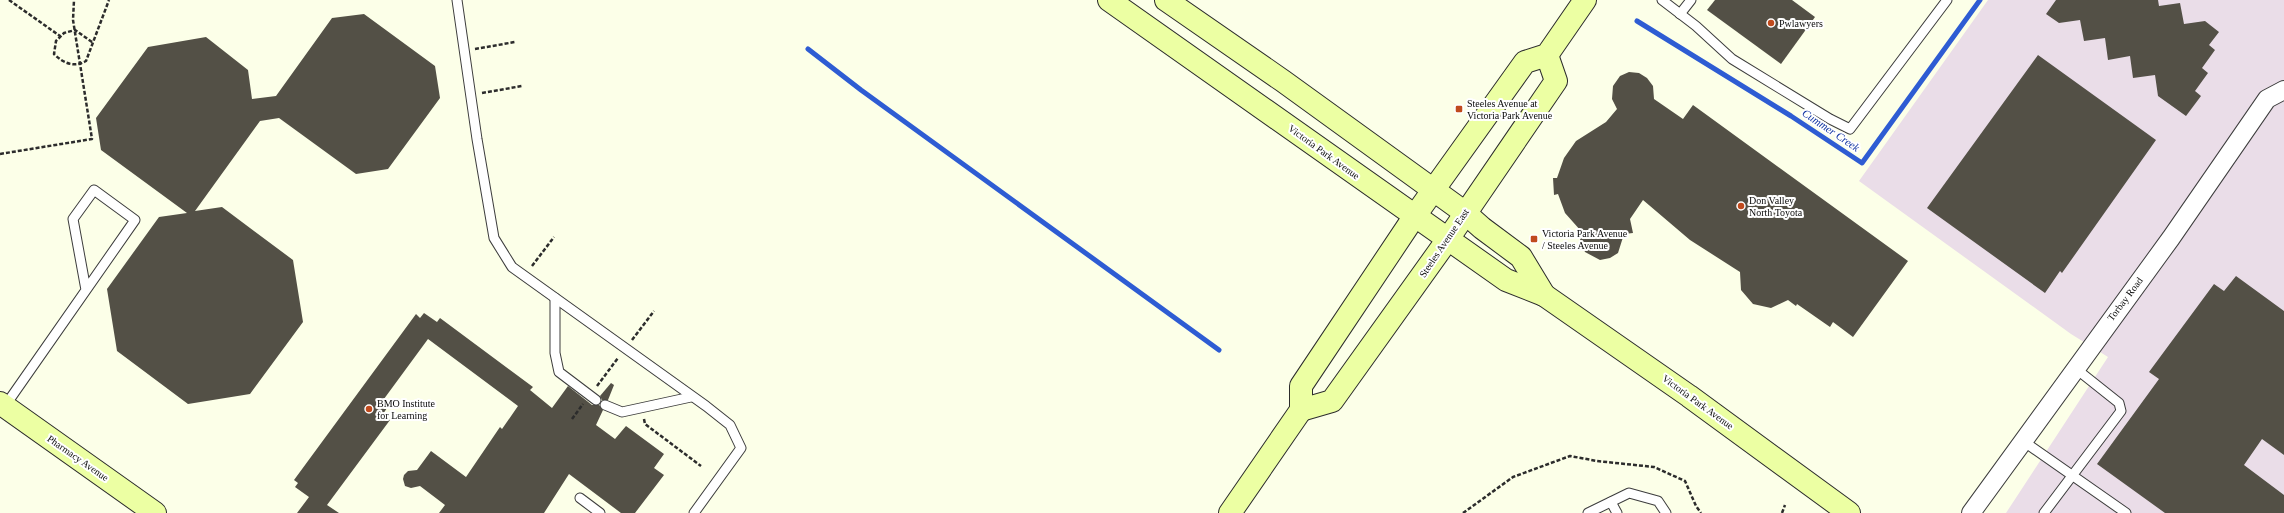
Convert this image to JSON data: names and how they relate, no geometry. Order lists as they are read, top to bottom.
{
  "streets": {
    "main road": ["Victoria Park Avenue", "Steeles Avenue East", "Pharmacy Avenue"],
    "street": ["Torbay Road"]
  },
  "crossings": [
    ["Victoria Park Avenue", "Steeles Avenue East"]
  ],
  "water": ["Cummer Creek"],
  "places": {
    "other": ["Pwlawyers", "Don Valley North Toyota", "BMO Institute for Learning"],
    "transit": ["Steeles Avenue at Victoria Park Avenue", "Victoria Park Avenue / Steeles Avenue"]
  }
}
